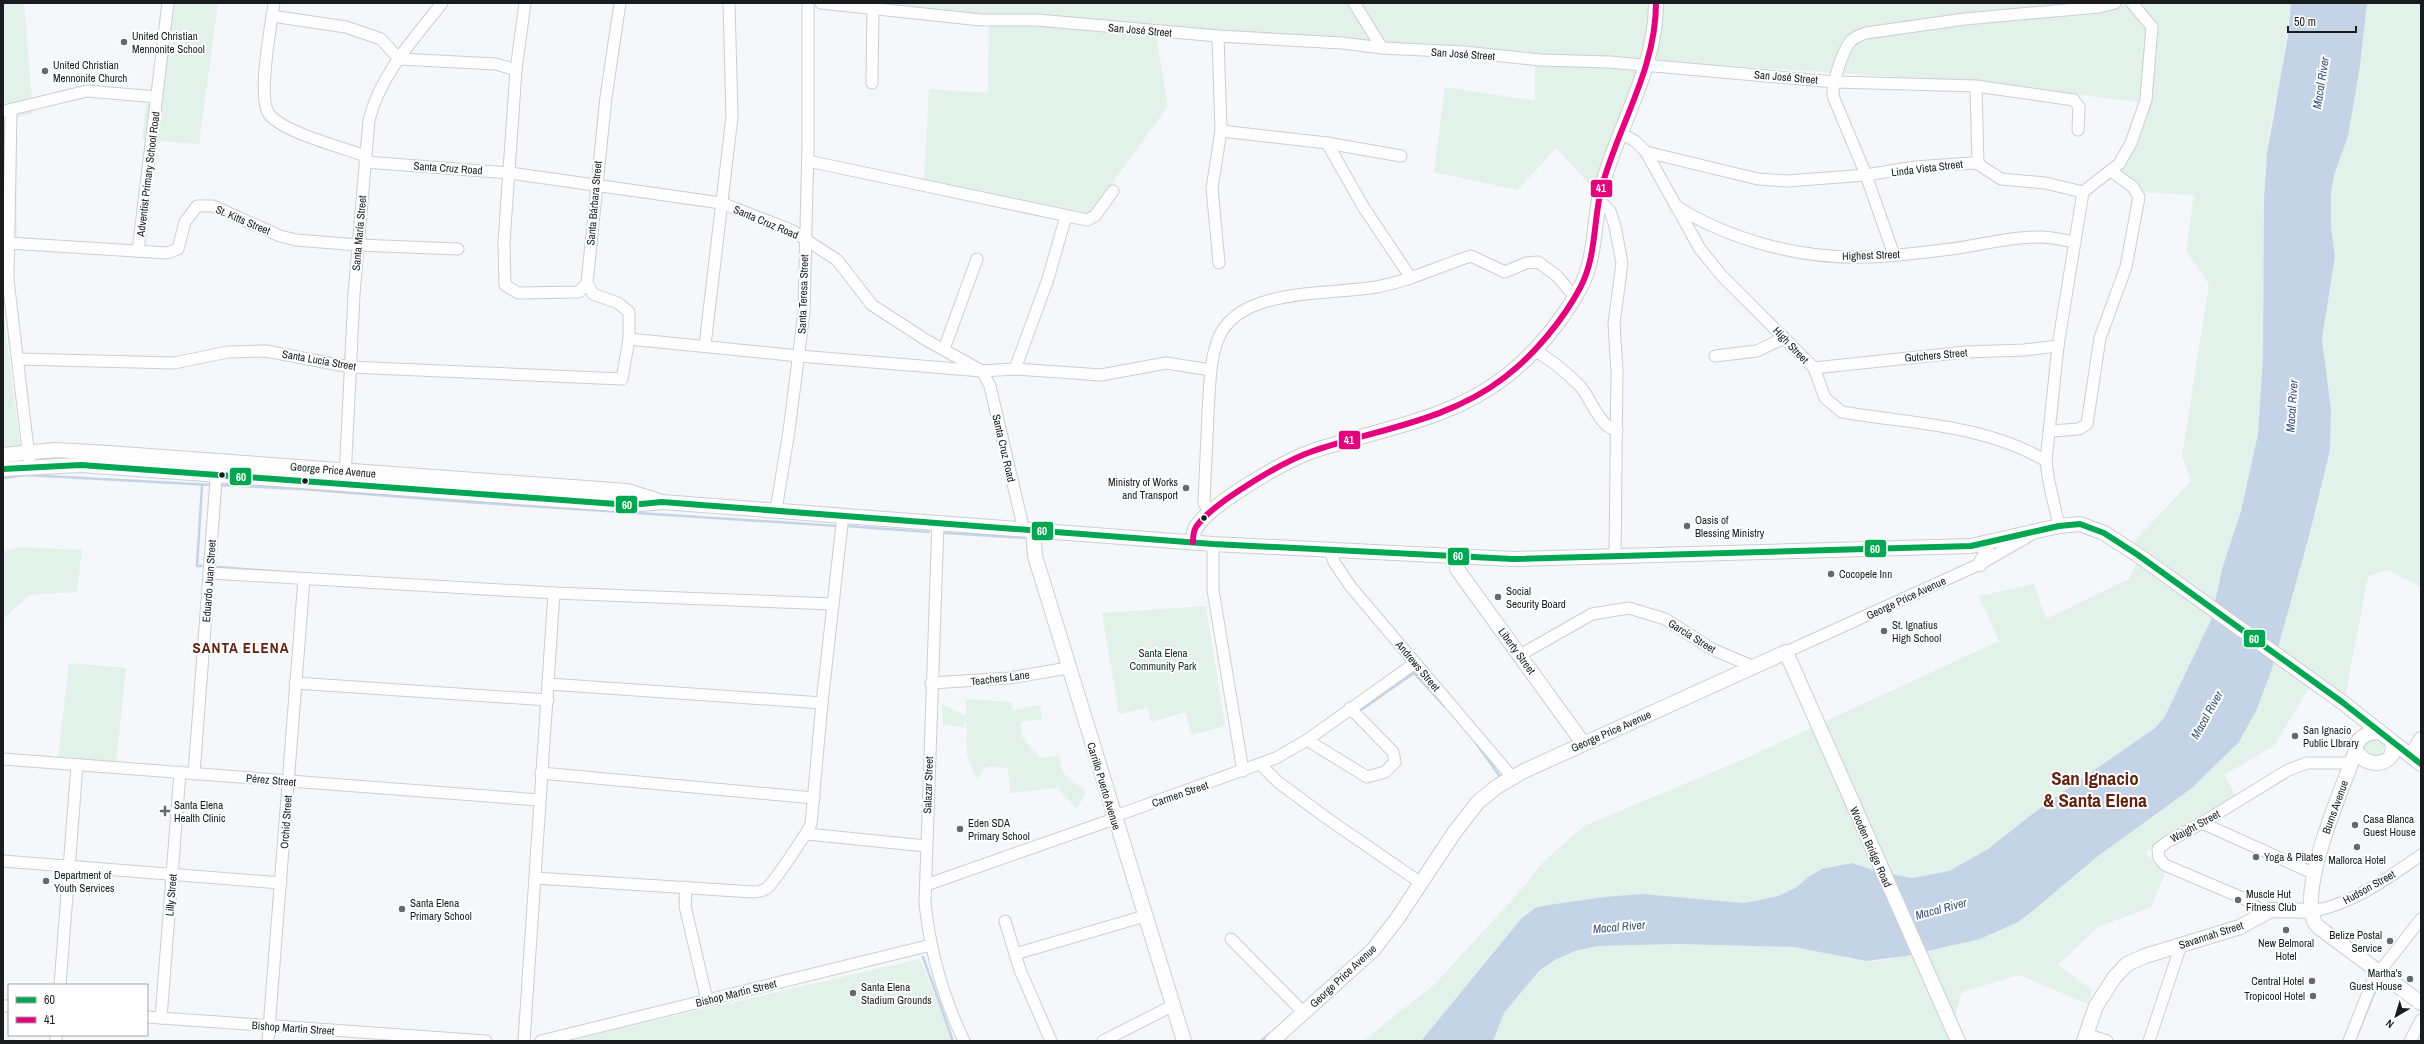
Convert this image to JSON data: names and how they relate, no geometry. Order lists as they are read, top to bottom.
{
  "streets": {
    "main road": [
      "George Price Avenue",
      "Liberty Street",
      "Carrillo Puerto Avenue",
      "Burns Avenue",
      "Wooden Bridge Road",
      "Savannah Street"
    ],
    "street": [
      "San José Street",
      "Santa Cruz Road",
      "Linda Vista Street",
      "Adventist Primary School Road",
      "Santa Bárbara Street",
      "St. Kitts Street",
      "Santa María Street",
      "Highest Street",
      "Santa Teresa Street",
      "High Street",
      "Gutchers Street",
      "Santa Lucía Street",
      "Eduardo Juan Street",
      "García Street",
      "Andrews Street",
      "Teachers Lane",
      "Pérez Street",
      "Salazar Street",
      "Carmen Street",
      "Orchid Street",
      "Waight Street",
      "Hudson Street",
      "Lilly Street",
      "Bishop Martin Street"
    ]
  },
  "crossings": [
    ["Santa Cruz Road", "Santa Bárbara Street"],
    ["Santa Cruz Road", "Santa María Street"],
    ["Santa Cruz Road", "Santa Teresa Street"],
    ["Santa Cruz Road", "George Price Avenue"],
    ["Santa Cruz Road", "Carrillo Puerto Avenue"],
    ["Linda Vista Street", "High Street"],
    ["Adventist Primary School Road", "St. Kitts Street"],
    ["St. Kitts Street", "Santa María Street"],
    ["Santa María Street", "Santa Lucía Street"],
    ["Santa María Street", "George Price Avenue"],
    ["Highest Street", "High Street"],
    ["Santa Teresa Street", "George Price Avenue"],
    ["High Street", "Gutchers Street"],
    ["George Price Avenue", "Eduardo Juan Street"],
    ["George Price Avenue", "García Street"],
    ["George Price Avenue", "Liberty Street"],
    ["George Price Avenue", "Andrews Street"],
    ["George Price Avenue", "Salazar Street"],
    ["George Price Avenue", "Carrillo Puerto Avenue"],
    ["George Price Avenue", "Burns Avenue"],
    ["George Price Avenue", "Waight Street"],
    ["George Price Avenue", "Wooden Bridge Road"],
    ["Eduardo Juan Street", "Pérez Street"],
    ["García Street", "Liberty Street"],
    ["Andrews Street", "Carmen Street"],
    ["Teachers Lane", "Salazar Street"],
    ["Teachers Lane", "Carrillo Puerto Avenue"],
    ["Pérez Street", "Orchid Street"],
    ["Pérez Street", "Lilly Street"],
    ["Salazar Street", "Carmen Street"],
    ["Salazar Street", "Bishop Martin Street"],
    ["Carrillo Puerto Avenue", "Carmen Street"],
    ["Burns Avenue", "Waight Street"],
    ["Burns Avenue", "Hudson Street"],
    ["Burns Avenue", "Savannah Street"],
    ["Orchid Street", "Bishop Martin Street"],
    ["Waight Street", "Savannah Street"],
    ["Hudson Street", "Savannah Street"],
    ["Lilly Street", "Bishop Martin Street"]
  ],
  "districts": ["SANTA ELENA", "San Ignacio & Santa Elena"],
  "water": ["Macal River"],
  "parks": ["Santa Elena Community Park"],
  "places": {
    "other": [
      "United Christian Mennonite School",
      "United Christian Mennonite Church",
      "Ministry of Works and Transport",
      "Oasis of Blessing Ministry",
      "Cocopele Inn",
      "Social Security Board",
      "St. Ignatius High School",
      "San Ignacio Public LIbrary",
      "Casa Blanca Guest House",
      "Eden SDA Primary School",
      "Mallorca Hotel",
      "Yoga & Pilates",
      "Department of Youth Services",
      "Muscle Hut Fitness Club",
      "Santa Elena Primary School",
      "New Belmoral Hotel",
      "Belize Postal Service",
      "Martha's Guest House",
      "Central Hotel",
      "Santa Elena Stadium Grounds",
      "Tropicool Hotel"
    ],
    "health": ["Santa Elena Health Clinic"]
  },
  "lines": ["transit line 41", "transit line 60"],
  "legend": ["60", "41"],
  "scale_bar": "50 m",
  "north": "bottom left"
}
